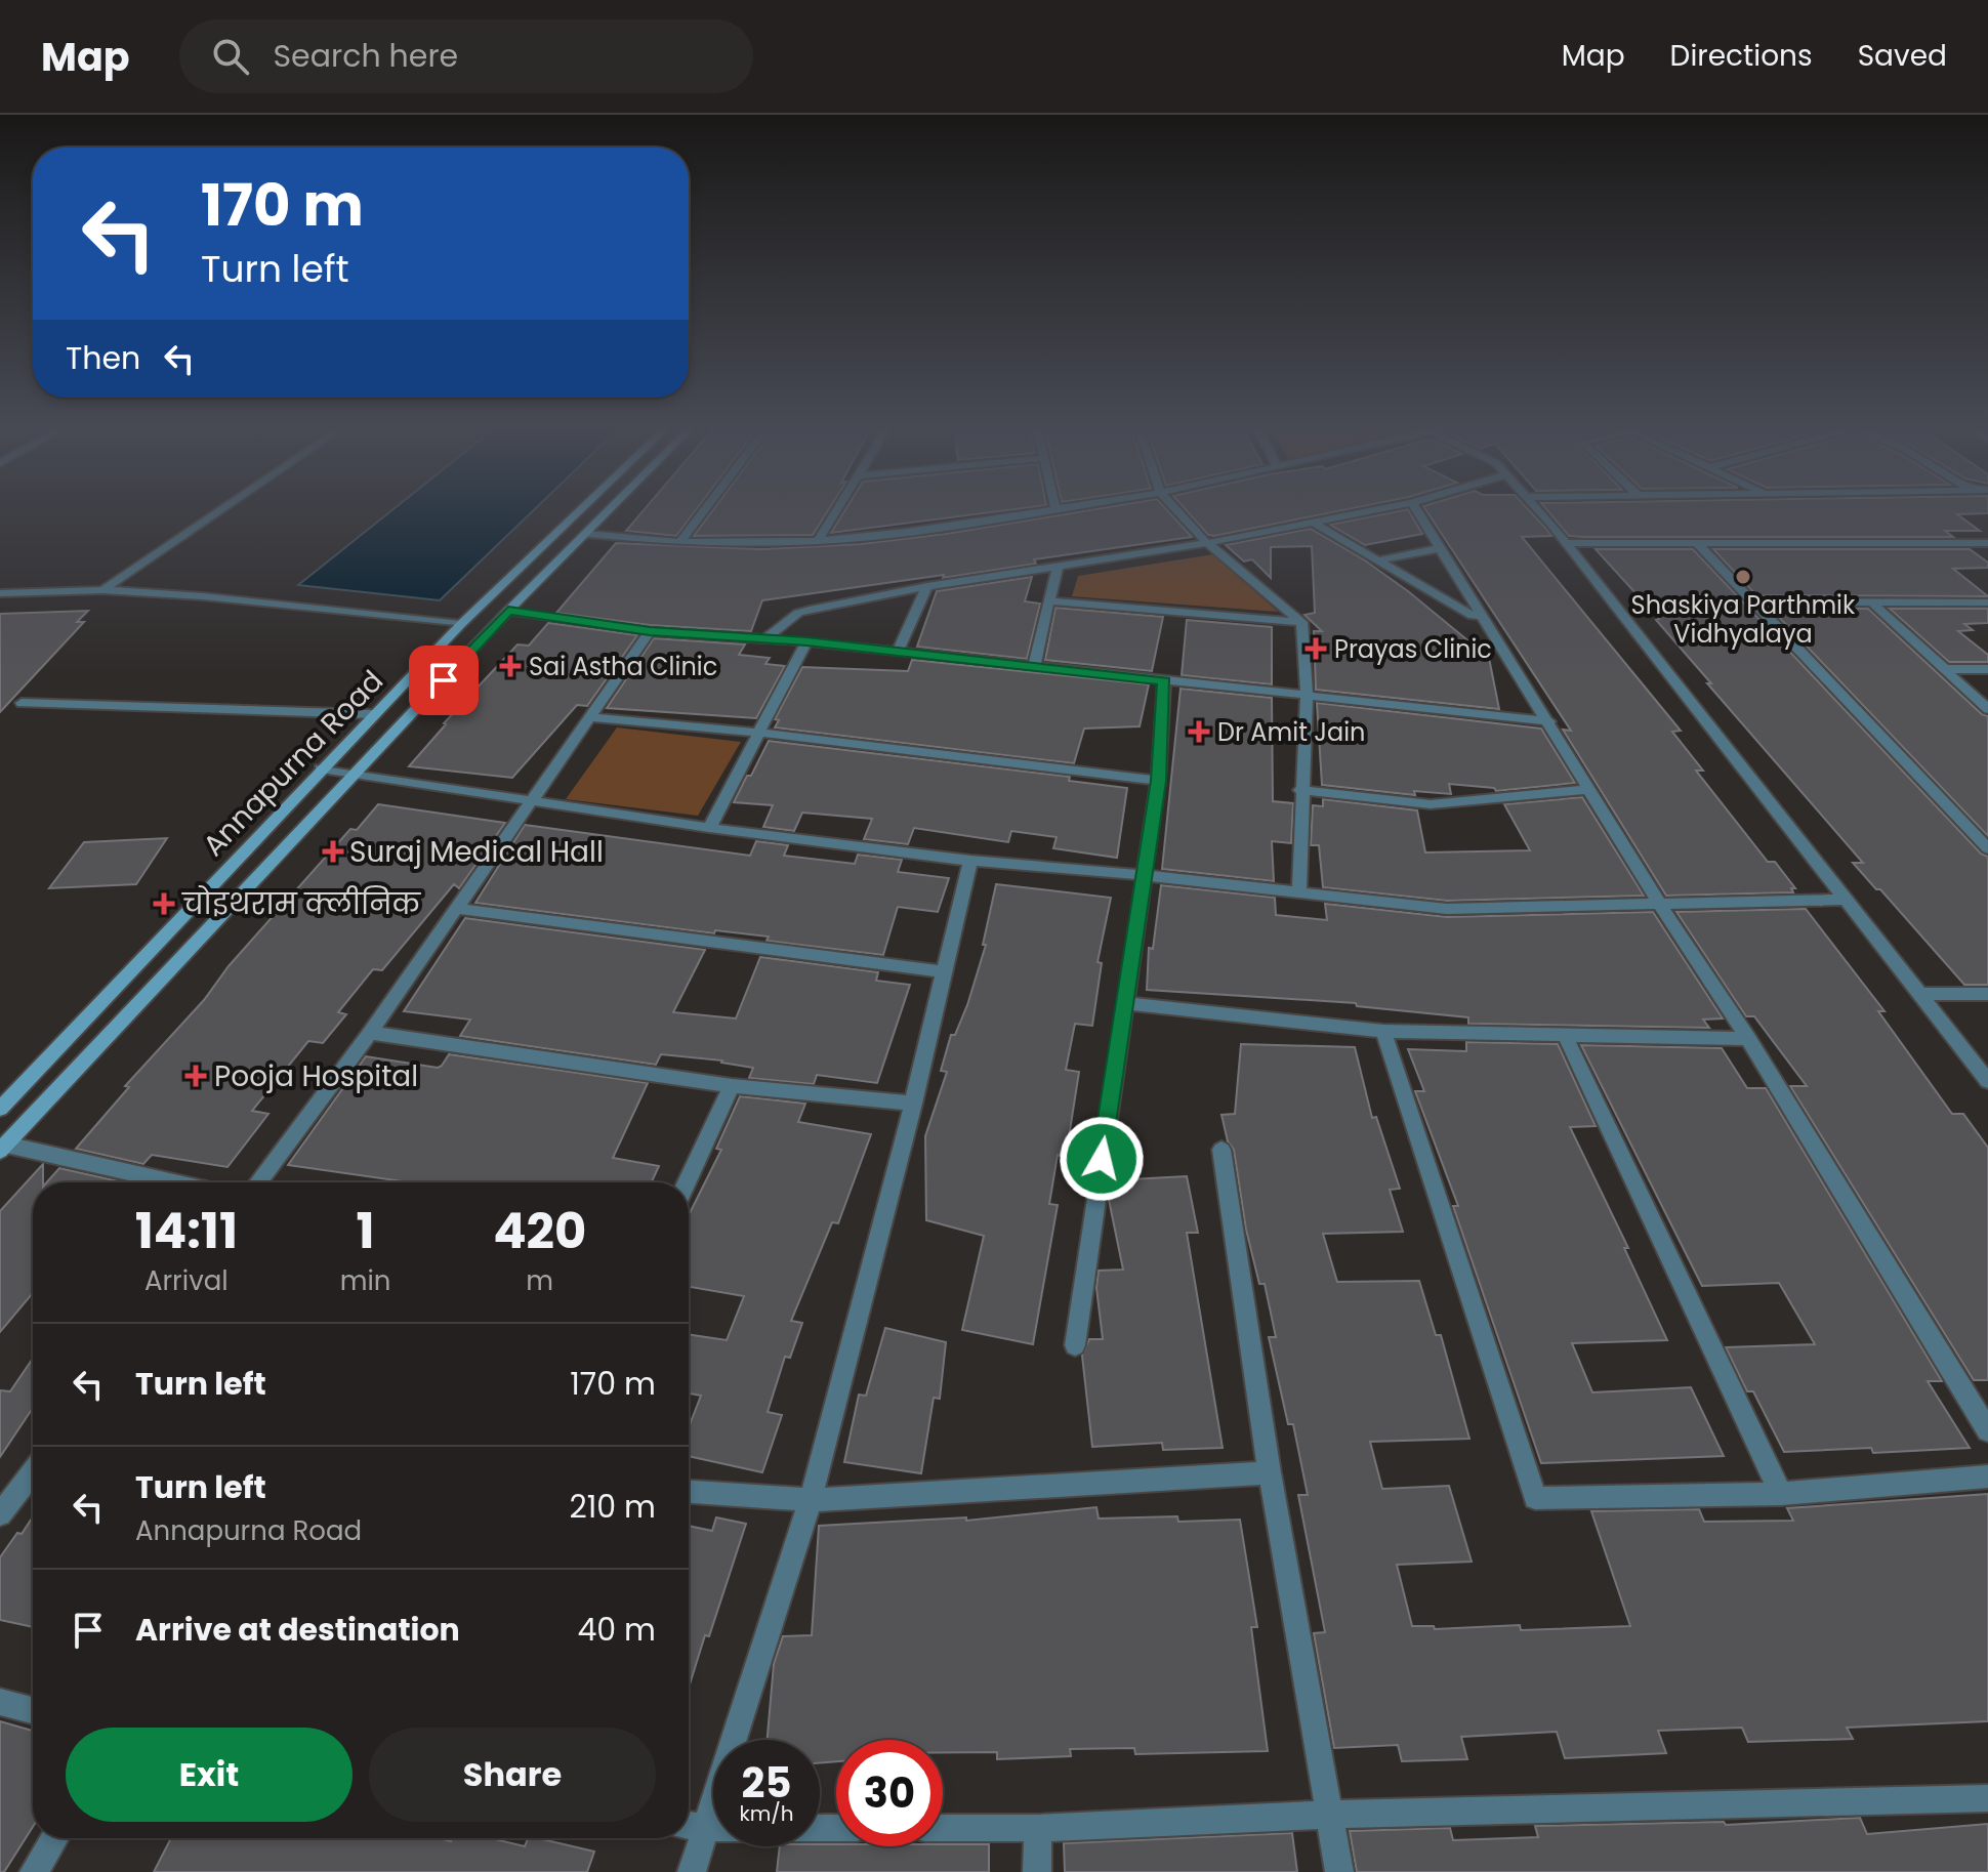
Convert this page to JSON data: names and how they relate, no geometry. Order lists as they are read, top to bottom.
{
  "streets": {
    "main road": ["Annapurna Road"]
  },
  "places": {
    "other": ["Shaskiya Parthmik Vidhyalaya"],
    "health": [
      "Prayas Clinic",
      "Sai Astha Clinic",
      "Dr Amit Jain",
      "Suraj Medical Hall",
      "चोइथराम क्लीनिक",
      "Pooja Hospital"
    ]
  },
  "page": {
    "header": "Map",
    "search": "Search here",
    "nav": ["Map", "Directions", "Saved"],
    "turn": ["170 m", "Turn left"],
    "then": "Then",
    "eta": [
      "14:11",
      "Arrival",
      "1",
      "min",
      "420",
      "m"
    ],
    "list": [
      {
        "name": "Turn left",
        "value": "170 m"
      },
      {
        "name": "Turn left",
        "note": "Annapurna Road",
        "value": "210 m"
      },
      {
        "name": "Arrive at destination",
        "value": "40 m"
      }
    ],
    "buttons": ["Exit", "Share"],
    "speed": "25 km/h",
    "limit": "30"
  }
}
